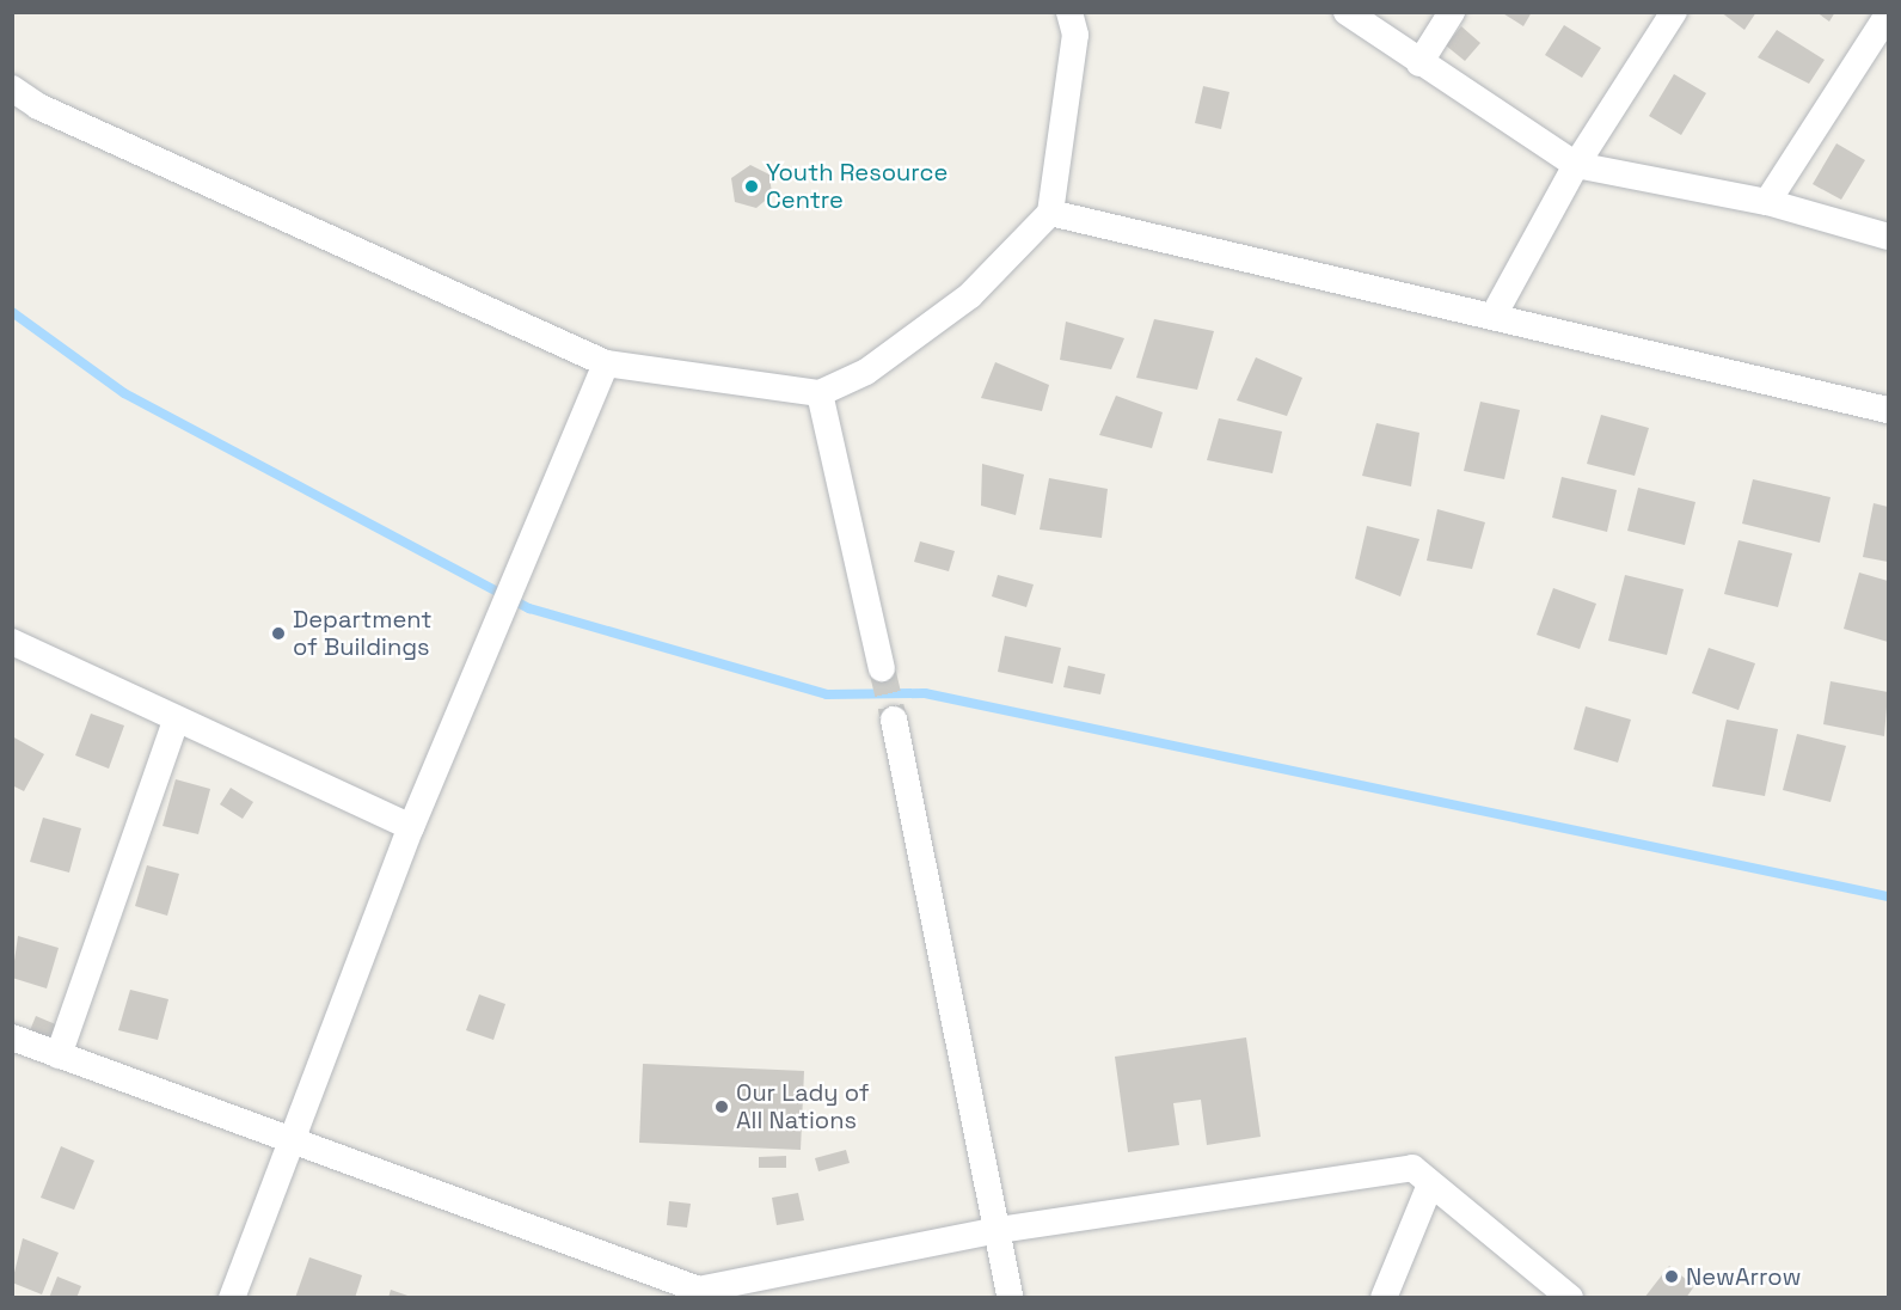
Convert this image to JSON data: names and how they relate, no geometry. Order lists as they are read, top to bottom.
{
  "places": [
    "Youth Resource Centre",
    "Department of Buildings",
    "Our Lady of All Nations",
    "NewArrow"
  ]
}
